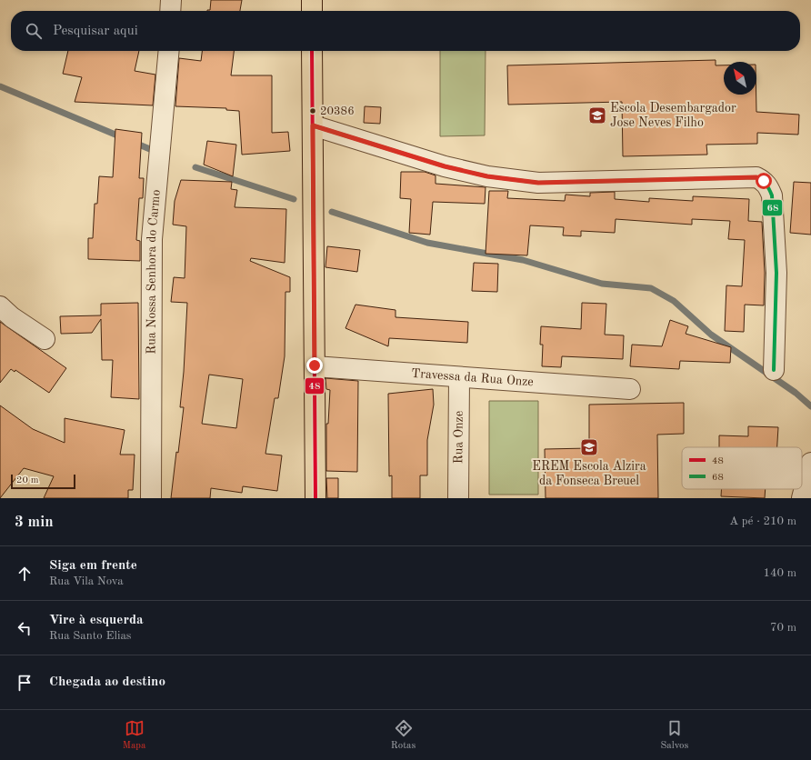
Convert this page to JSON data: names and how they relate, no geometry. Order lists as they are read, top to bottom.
{
  "streets": {
    "street": ["Rua Nossa Senhora do Carmo", "Travessa da Rua Onze", "Rua Onze"]
  },
  "crossings": [
    ["Travessa da Rua Onze", "Rua Onze"]
  ],
  "places": {
    "other": ["20386"],
    "school or university": ["Escola Desembargador Jose Neves Filho", "EREM Escola Alzira da Fonseca Breuel"]
  },
  "lines": ["transit line 48", "transit line 68"],
  "legend": ["48", "68"],
  "scale_bar": "20 m",
  "north": "top left",
  "page": {
    "search": "Pesquisar aqui",
    "scale": "20 m",
    "heading": ["3 min", "A pé · 210 m"],
    "list": [
      ["Siga em frente", "Rua Vila Nova", "140 m"],
      ["Vire à esquerda", "Rua Santo Elias", "70 m"],
      "Chegada ao destino"
    ],
    "nav": ["Mapa", "Rotas", "Salvos"]
  }
}
